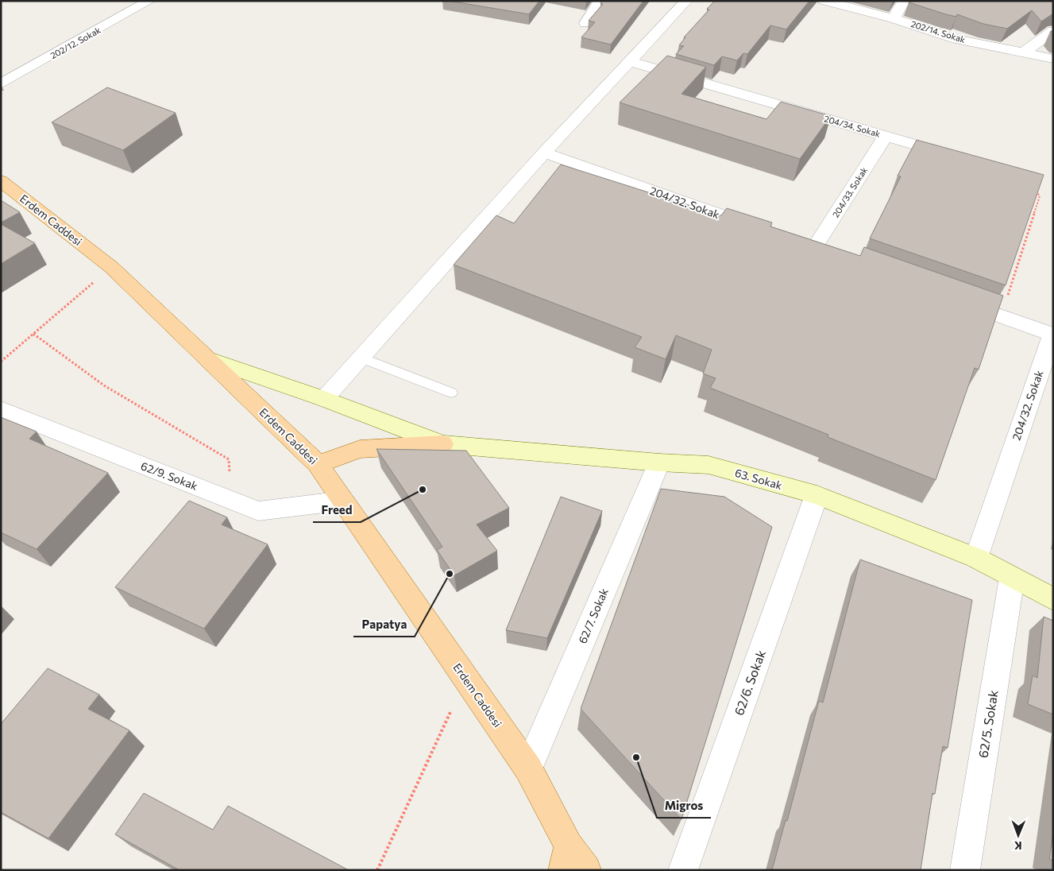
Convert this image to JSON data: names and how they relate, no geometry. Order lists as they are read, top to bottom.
{
  "streets": {
    "main road": ["Erdem Caddesi", "63. Sokak"],
    "street": [
      "202/14. Sokak",
      "202/12. Sokak",
      "204/34. Sokak",
      "204/33. Sokak",
      "204/32. Sokak",
      "62/9. Sokak",
      "62/7. Sokak",
      "62/6. Sokak",
      "62/5. Sokak"
    ]
  },
  "crossings": [
    ["204/34. Sokak", "204/33. Sokak"],
    ["204/32. Sokak", "63. Sokak"],
    ["Erdem Caddesi", "62/9. Sokak"],
    ["Erdem Caddesi", "63. Sokak"],
    ["Erdem Caddesi", "62/7. Sokak"],
    ["63. Sokak", "62/7. Sokak"],
    ["63. Sokak", "62/6. Sokak"],
    ["63. Sokak", "62/5. Sokak"]
  ],
  "places": ["Freed", "Papatya", "Migros"],
  "north": "bottom"
}
